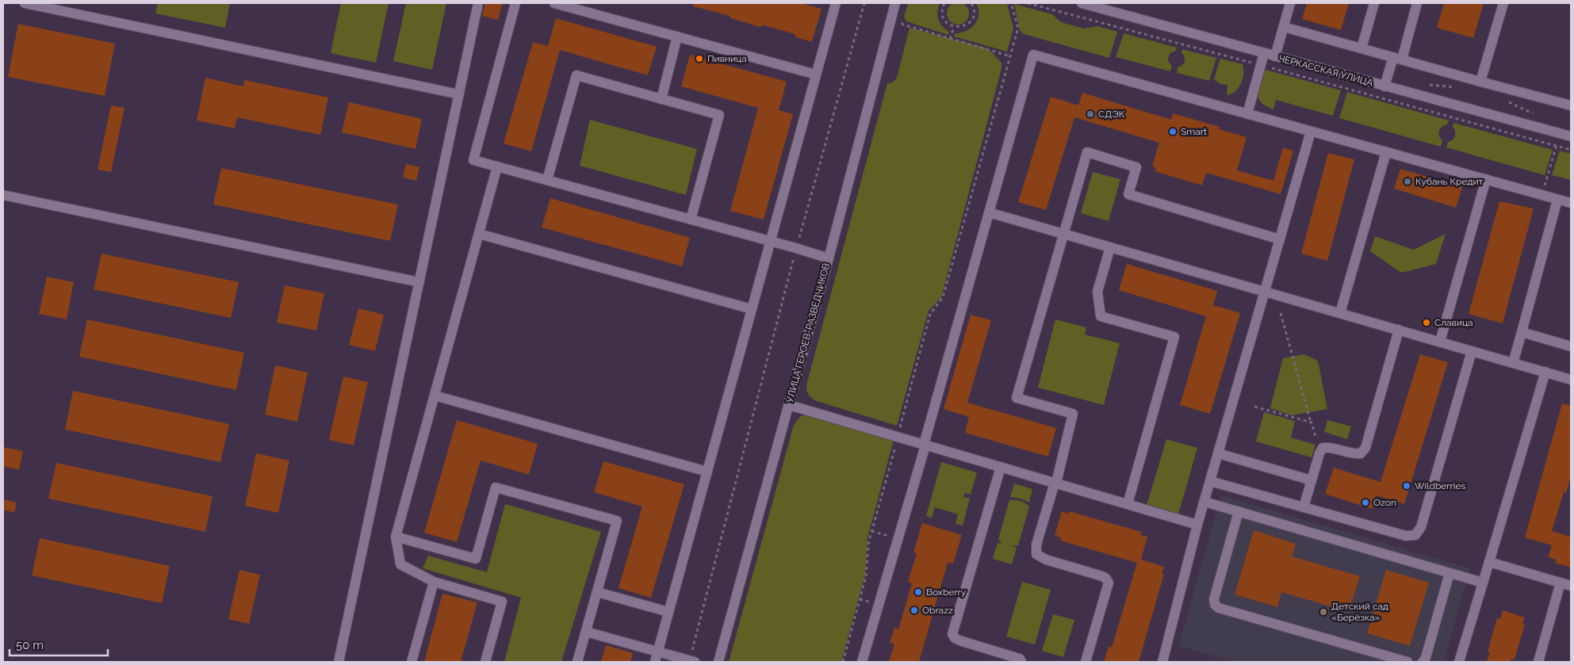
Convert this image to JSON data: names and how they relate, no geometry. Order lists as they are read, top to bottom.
{
  "streets": {
    "street": ["ЧЕРКАССКАЯ УЛИЦА", "УЛИЦА ГЕРОЕВ-РАЗВЕДЧИКОВ"]
  },
  "places": [
    "Пивница",
    "СДЭК",
    "Smart",
    "Кубань Кредит",
    "Славица",
    "Wildberries",
    "Ozon",
    "Boxberry",
    "Obrazz",
    "Детский сад «Берёзка»"
  ],
  "scale_bar": "50 m"
}
